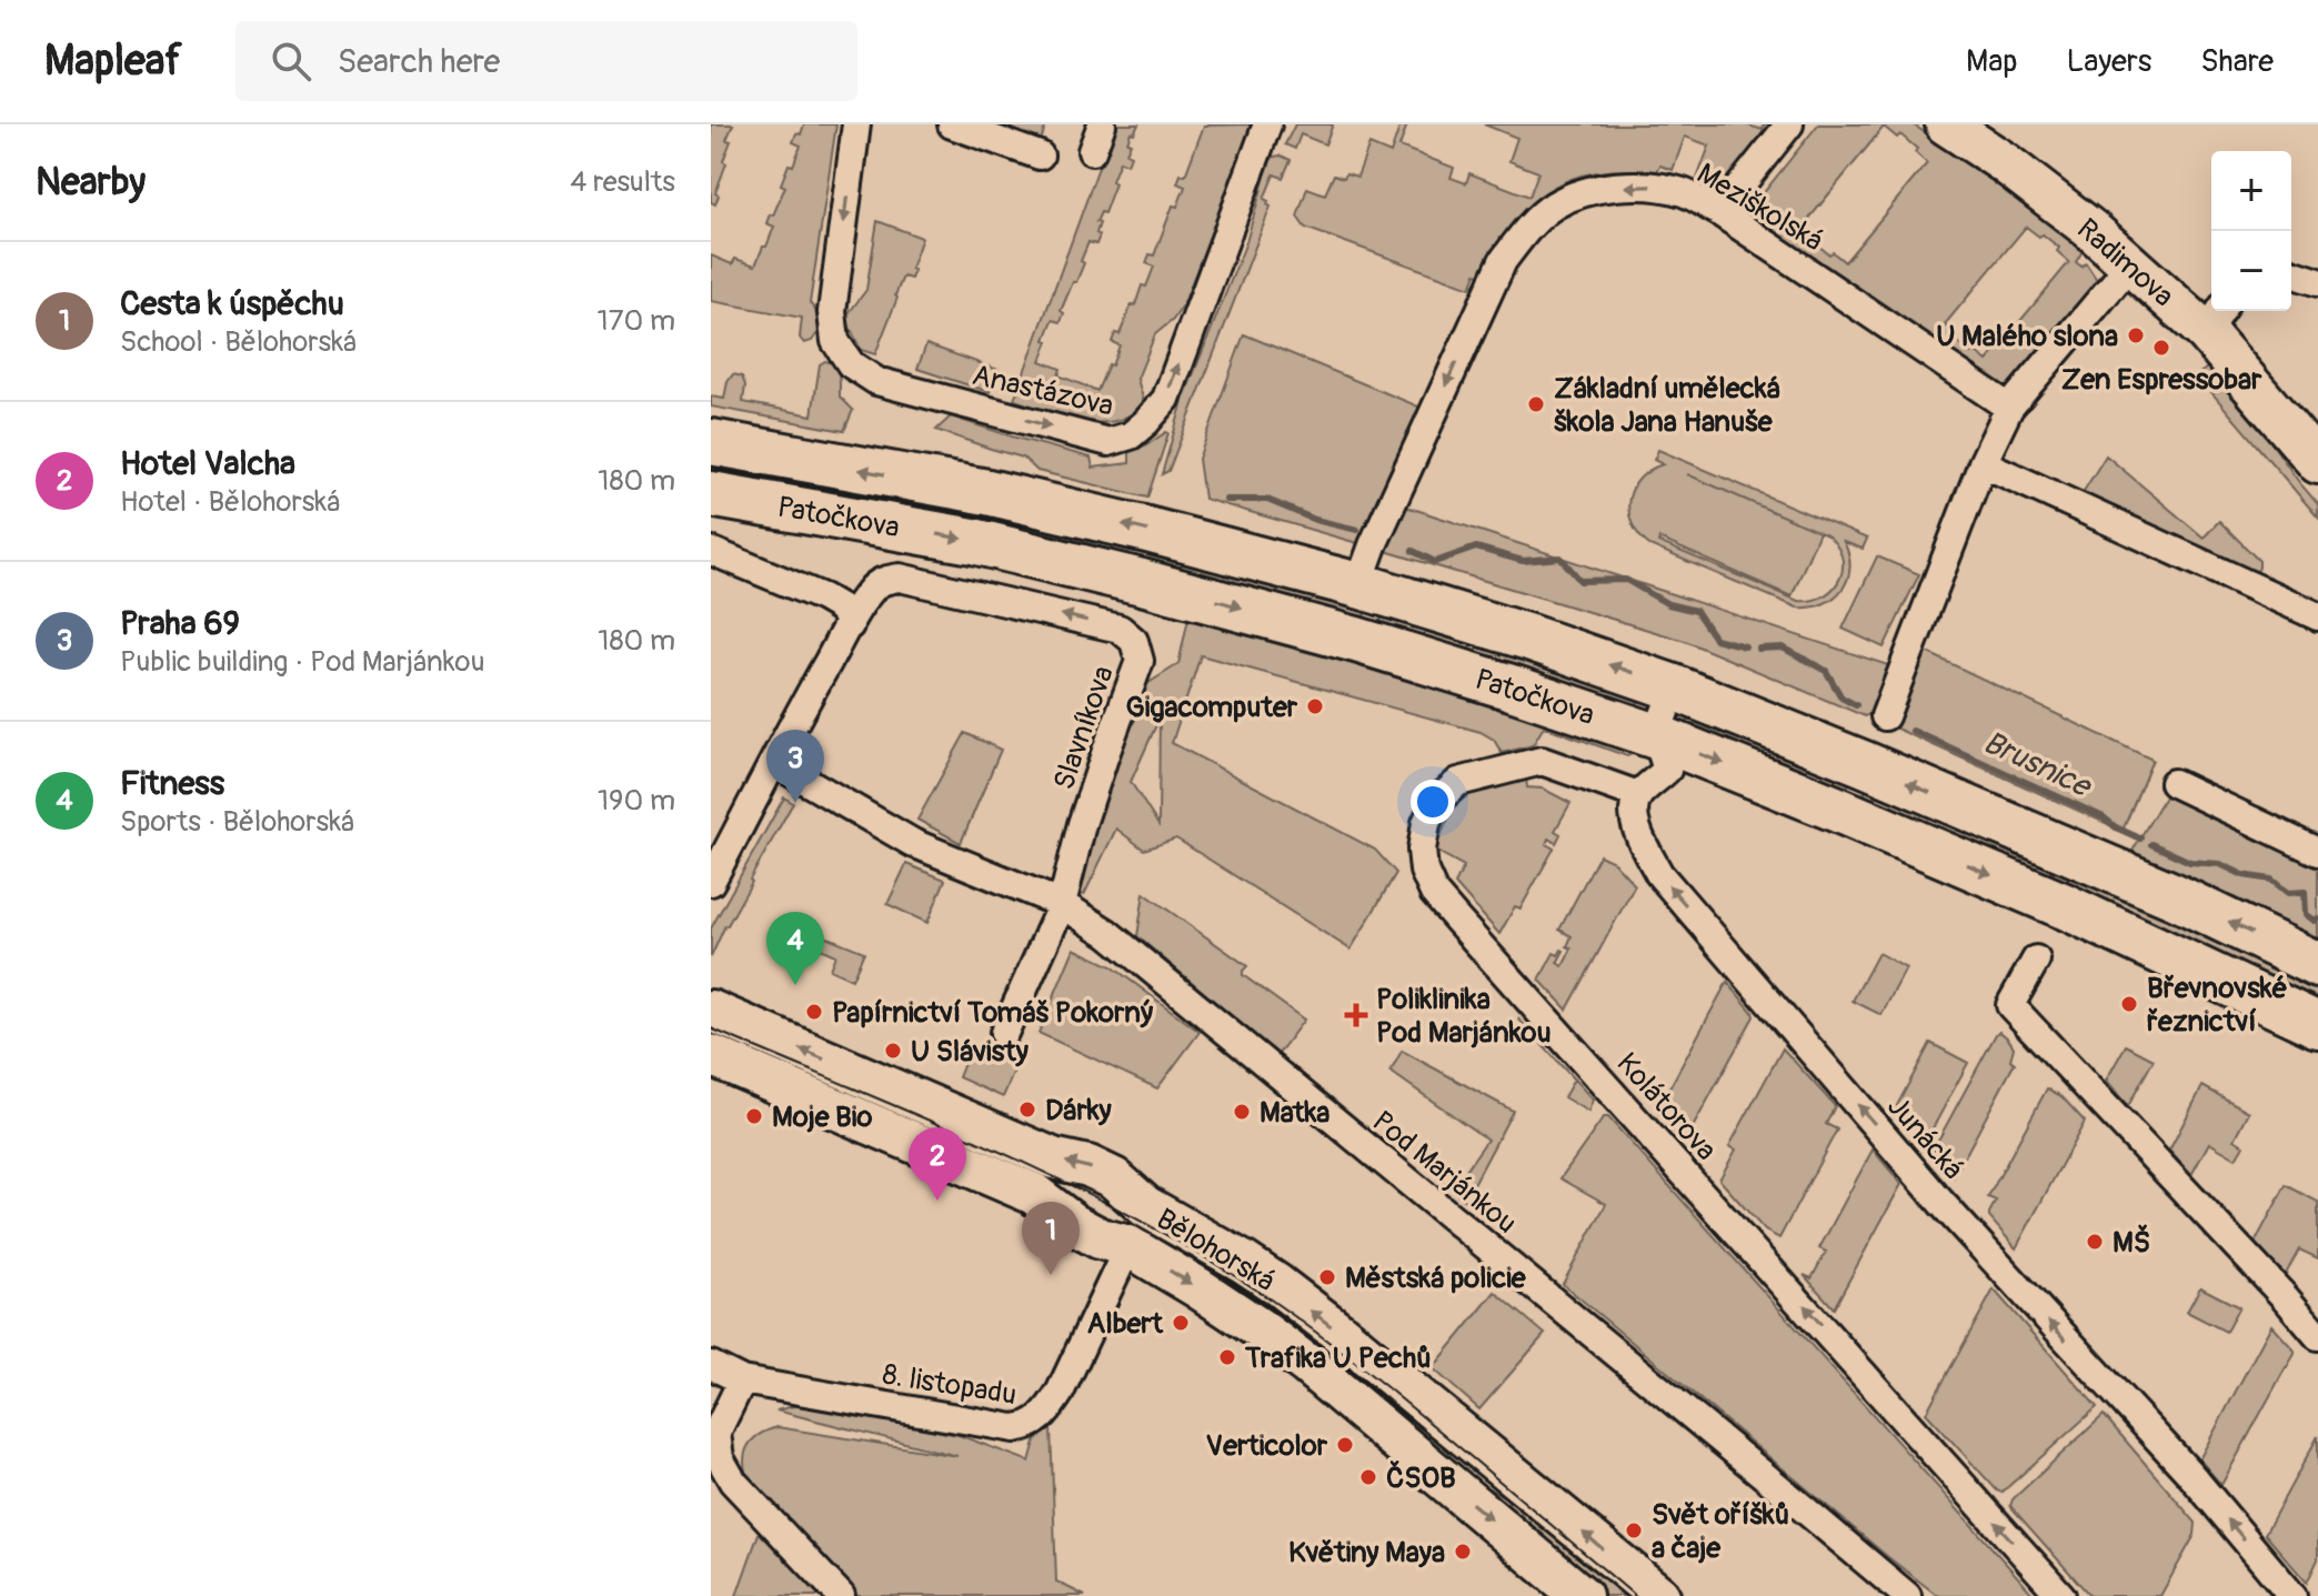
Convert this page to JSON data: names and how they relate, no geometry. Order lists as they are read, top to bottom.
{
  "streets": {
    "main road": ["Patočkova"],
    "street": [
      "Meziškolská",
      "Radimova",
      "Anastázova",
      "Slavníkova",
      "Kolátorova",
      "Junácká",
      "Pod Marjánkou",
      "Bělohorská",
      "8. listopadu"
    ]
  },
  "crossings": [
    ["Meziškolská", "Patočkova"],
    ["Slavníkova", "Pod Marjánkou"],
    ["Kolátorova", "Junácká"],
    ["Bělohorská", "8. listopadu"]
  ],
  "one_way": ["Meziškolská"],
  "water": ["Brusnice"],
  "places": {
    "other": [
      "U Malého slona",
      "Zen Espressobar",
      "Základní umělecká škola Jana Hanuše",
      "Gigacomputer",
      "Břevnovské řeznictví",
      "Papírnictví Tomáš Pokorný",
      "U Slávisty",
      "Dárky",
      "Matka",
      "Moje Bio",
      "MŠ",
      "Městská policie",
      "Albert",
      "Trafika U Pechů",
      "Verticolor",
      "ČSOB",
      "Svět oříšků a čaje",
      "Květiny Maya"
    ],
    "health": ["Poliklinika Pod Marjánkou"]
  },
  "page": {
    "header": "Mapleaf",
    "search": "Search here",
    "nav": ["Map", "Layers", "Share"],
    "heading": ["Nearby", "4 results"],
    "map_buttons": ["+", "−"],
    "list": [
      {
        "mark": "1",
        "name": "Cesta k úspěchu",
        "note": "School · Bělohorská",
        "value": "170 m"
      },
      {
        "mark": "2",
        "name": "Hotel Valcha",
        "note": "Hotel · Bělohorská",
        "value": "180 m"
      },
      {
        "mark": "3",
        "name": "Praha 69",
        "note": "Public building · Pod Marjánkou",
        "value": "180 m"
      },
      {
        "mark": "4",
        "name": "Fitness",
        "note": "Sports · Bělohorská",
        "value": "190 m"
      }
    ],
    "pins": [
      "3",
      "4",
      "2",
      "1"
    ]
  }
}
